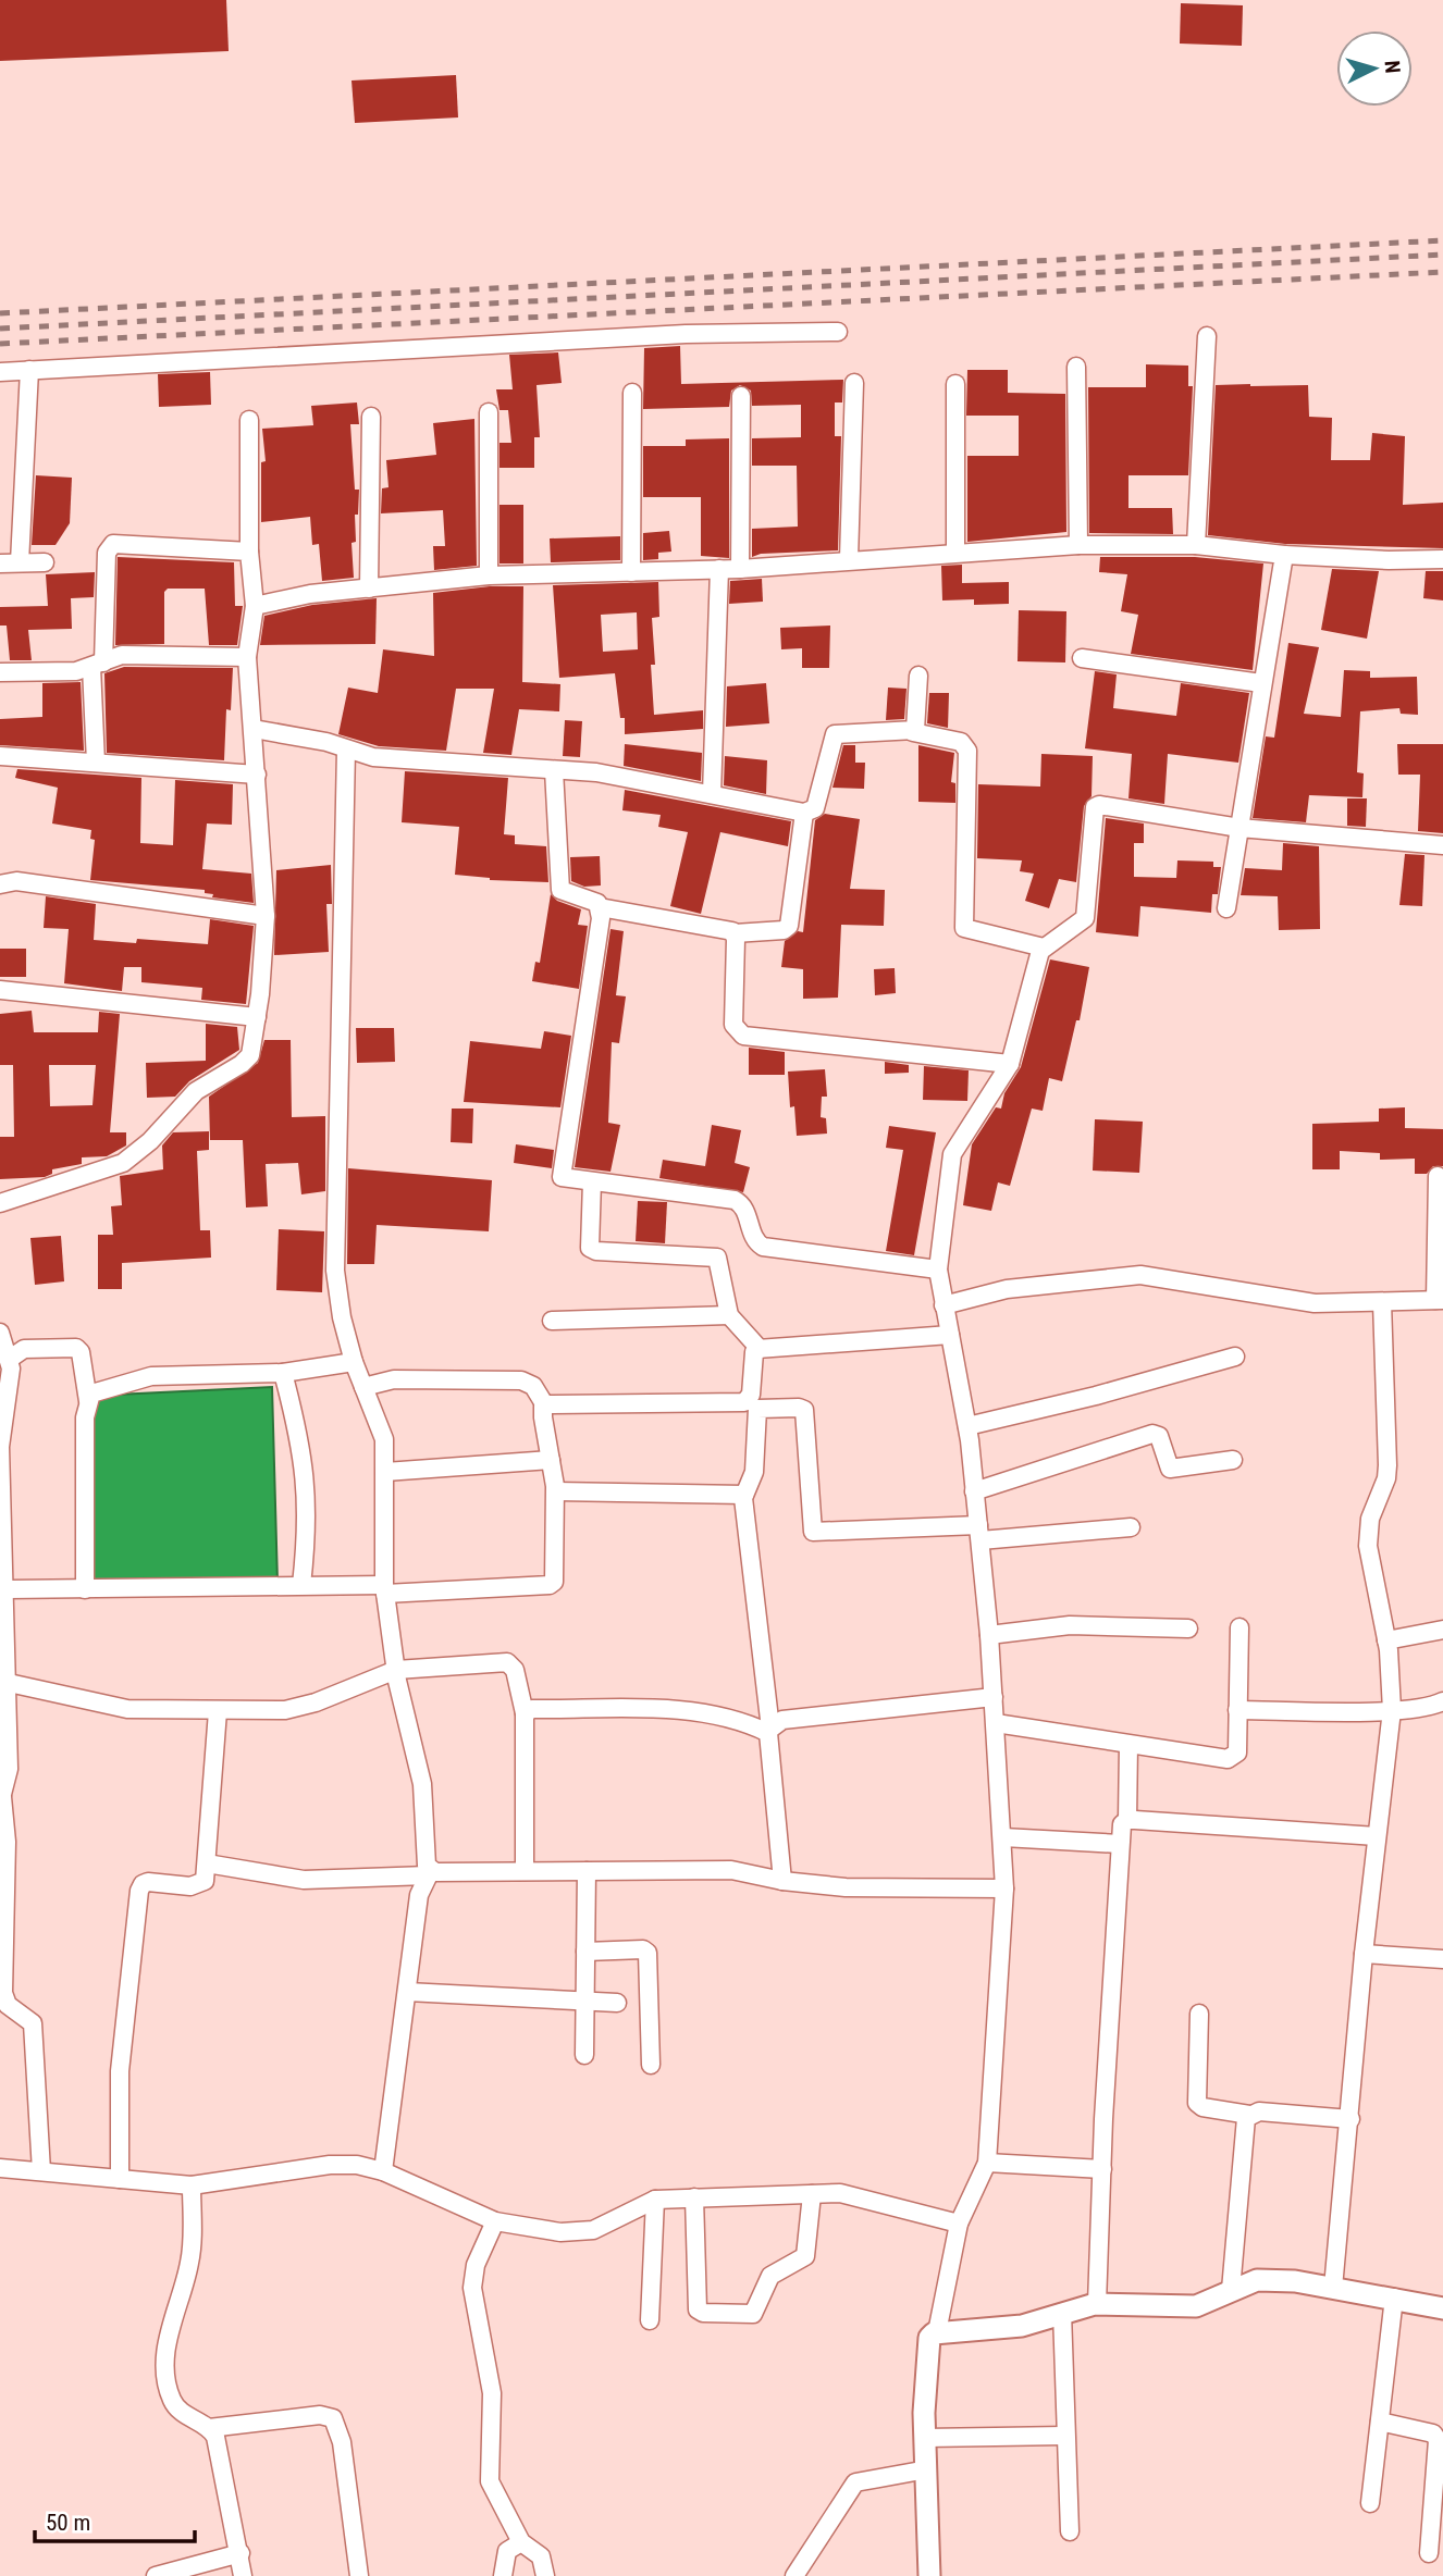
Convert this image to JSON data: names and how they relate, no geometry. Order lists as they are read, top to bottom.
{
  "scale_bar": "50 m",
  "north": "right"
}
